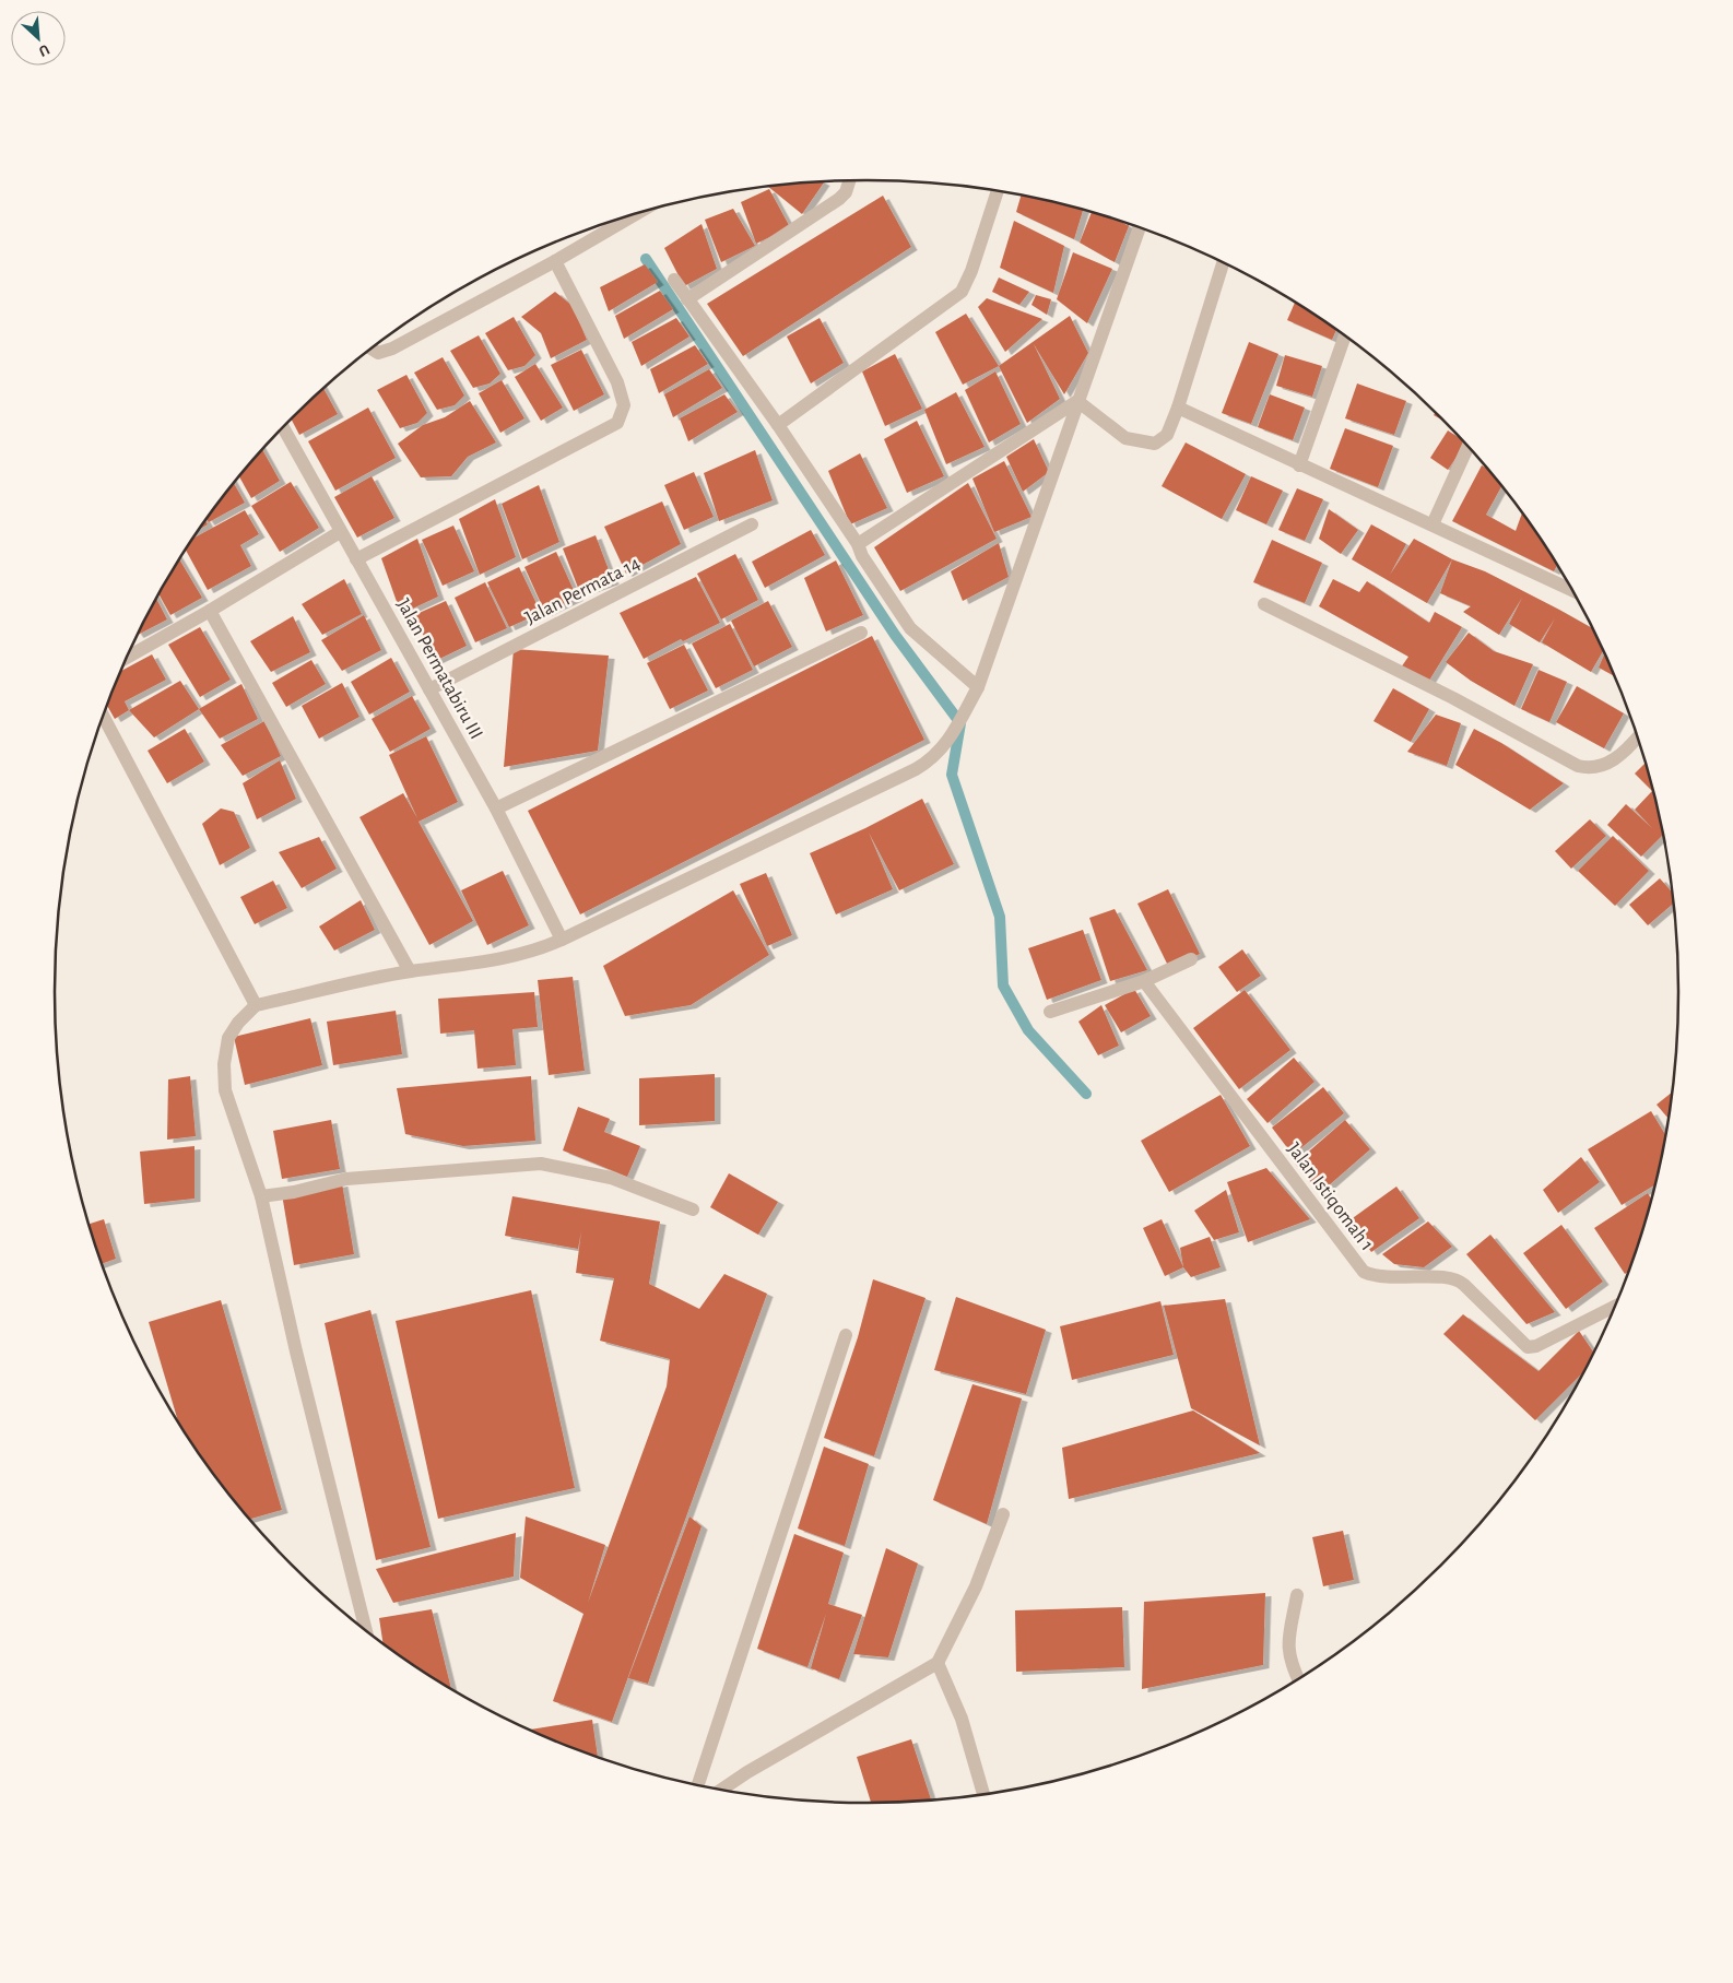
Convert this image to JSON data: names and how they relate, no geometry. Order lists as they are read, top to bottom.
{
  "streets": {
    "street": ["Jalan Permata 14", "Jalan Permatabiru III", "Jalan Istiqomah 1"]
  },
  "crossings": [
    ["Jalan Permata 14", "Jalan Permatabiru III"]
  ],
  "north": "bottom right"
}
